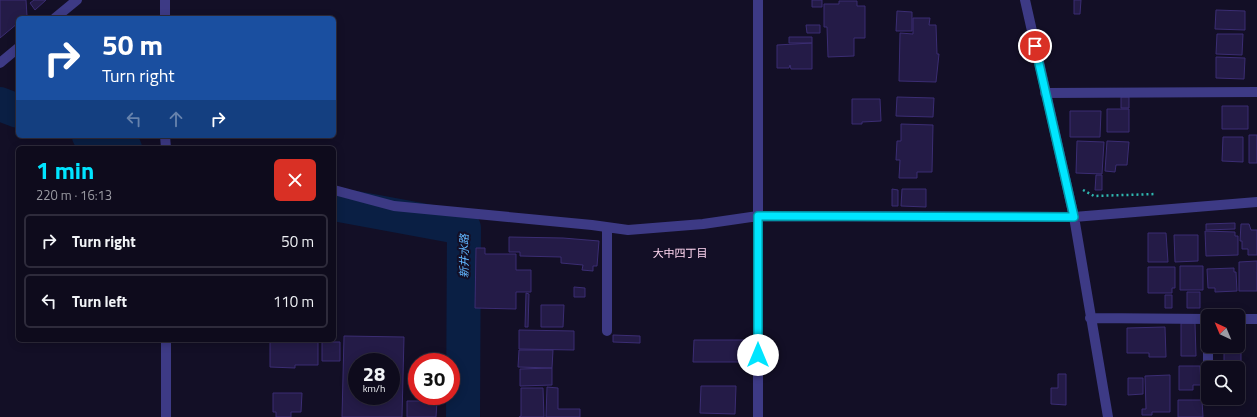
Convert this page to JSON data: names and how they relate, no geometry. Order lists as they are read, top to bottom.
{
  "districts": ["大中四丁目"],
  "water": ["新井水路"],
  "north": "top left",
  "page": {
    "turn": ["50 m", "Turn right"],
    "heading": ["1 min", "220 m · 16:13"],
    "list": [
      {
        "name": "Turn right",
        "value": "50 m"
      },
      {
        "name": "Turn left",
        "value": "110 m"
      }
    ],
    "speed": "28 km/h",
    "limit": "30"
  }
}
